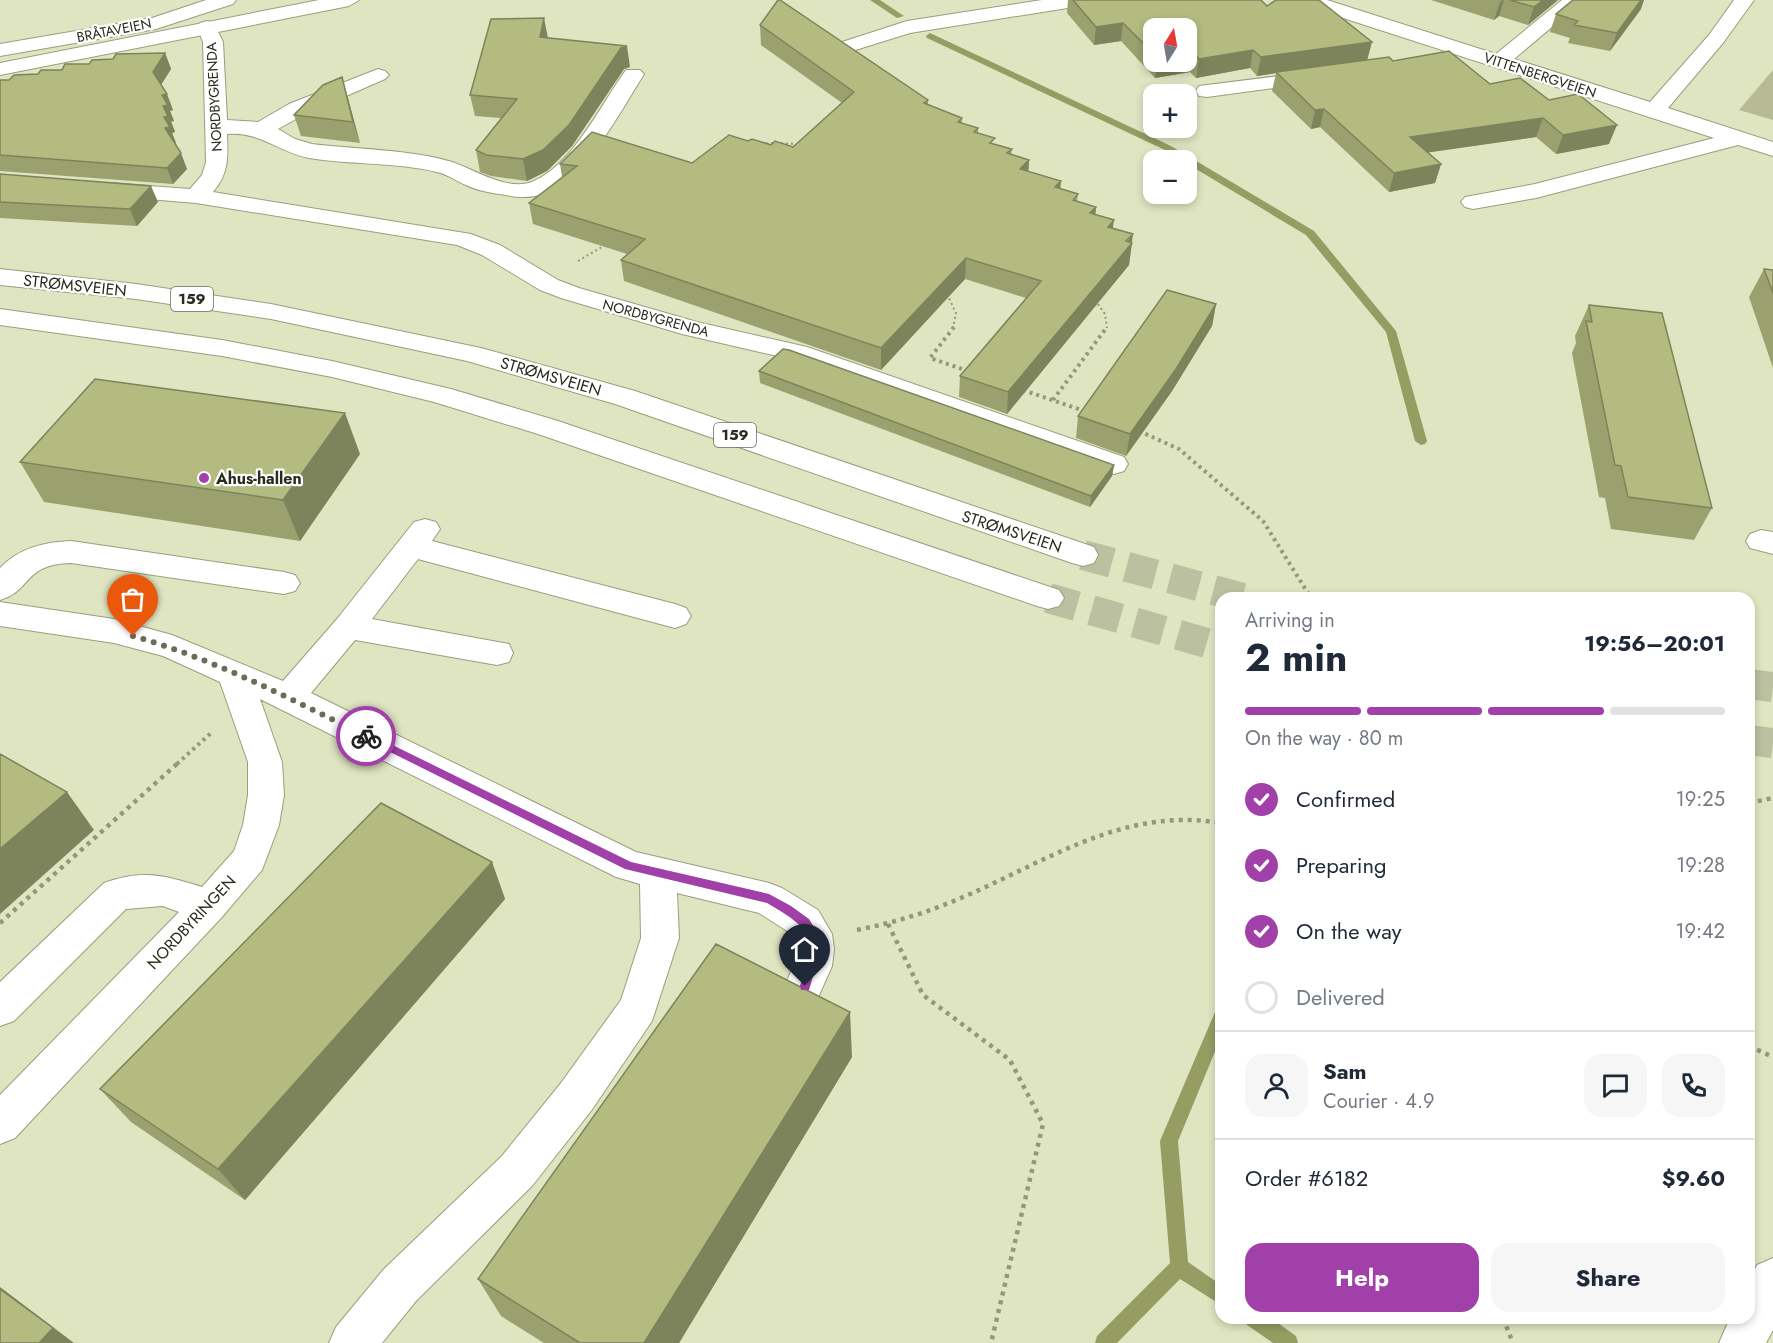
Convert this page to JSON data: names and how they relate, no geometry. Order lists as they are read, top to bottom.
{
  "streets": {
    "main road": [
      "BRÅTAVEIEN",
      "VITTENBERGVEIEN",
      "NORDBYGRENDA",
      "STRØMSVEIEN",
      "159",
      "NORDBYRINGEN"
    ]
  },
  "places": ["Ahus-hallen"],
  "north": "top",
  "page": {
    "map_buttons": ["+", "−"],
    "heading": ["2 min", "Arriving in", "19:56–20:01"],
    "panel": [
      "Sam",
      "Courier · 4.9",
      "Order #6182",
      "$9.60"
    ],
    "bar": "On the way · 80 m",
    "list": [
      ["Confirmed", "19:25"],
      ["Preparing", "19:28"],
      ["On the way", "19:42"],
      "Delivered"
    ],
    "buttons": ["Help", "Share"]
  }
}
